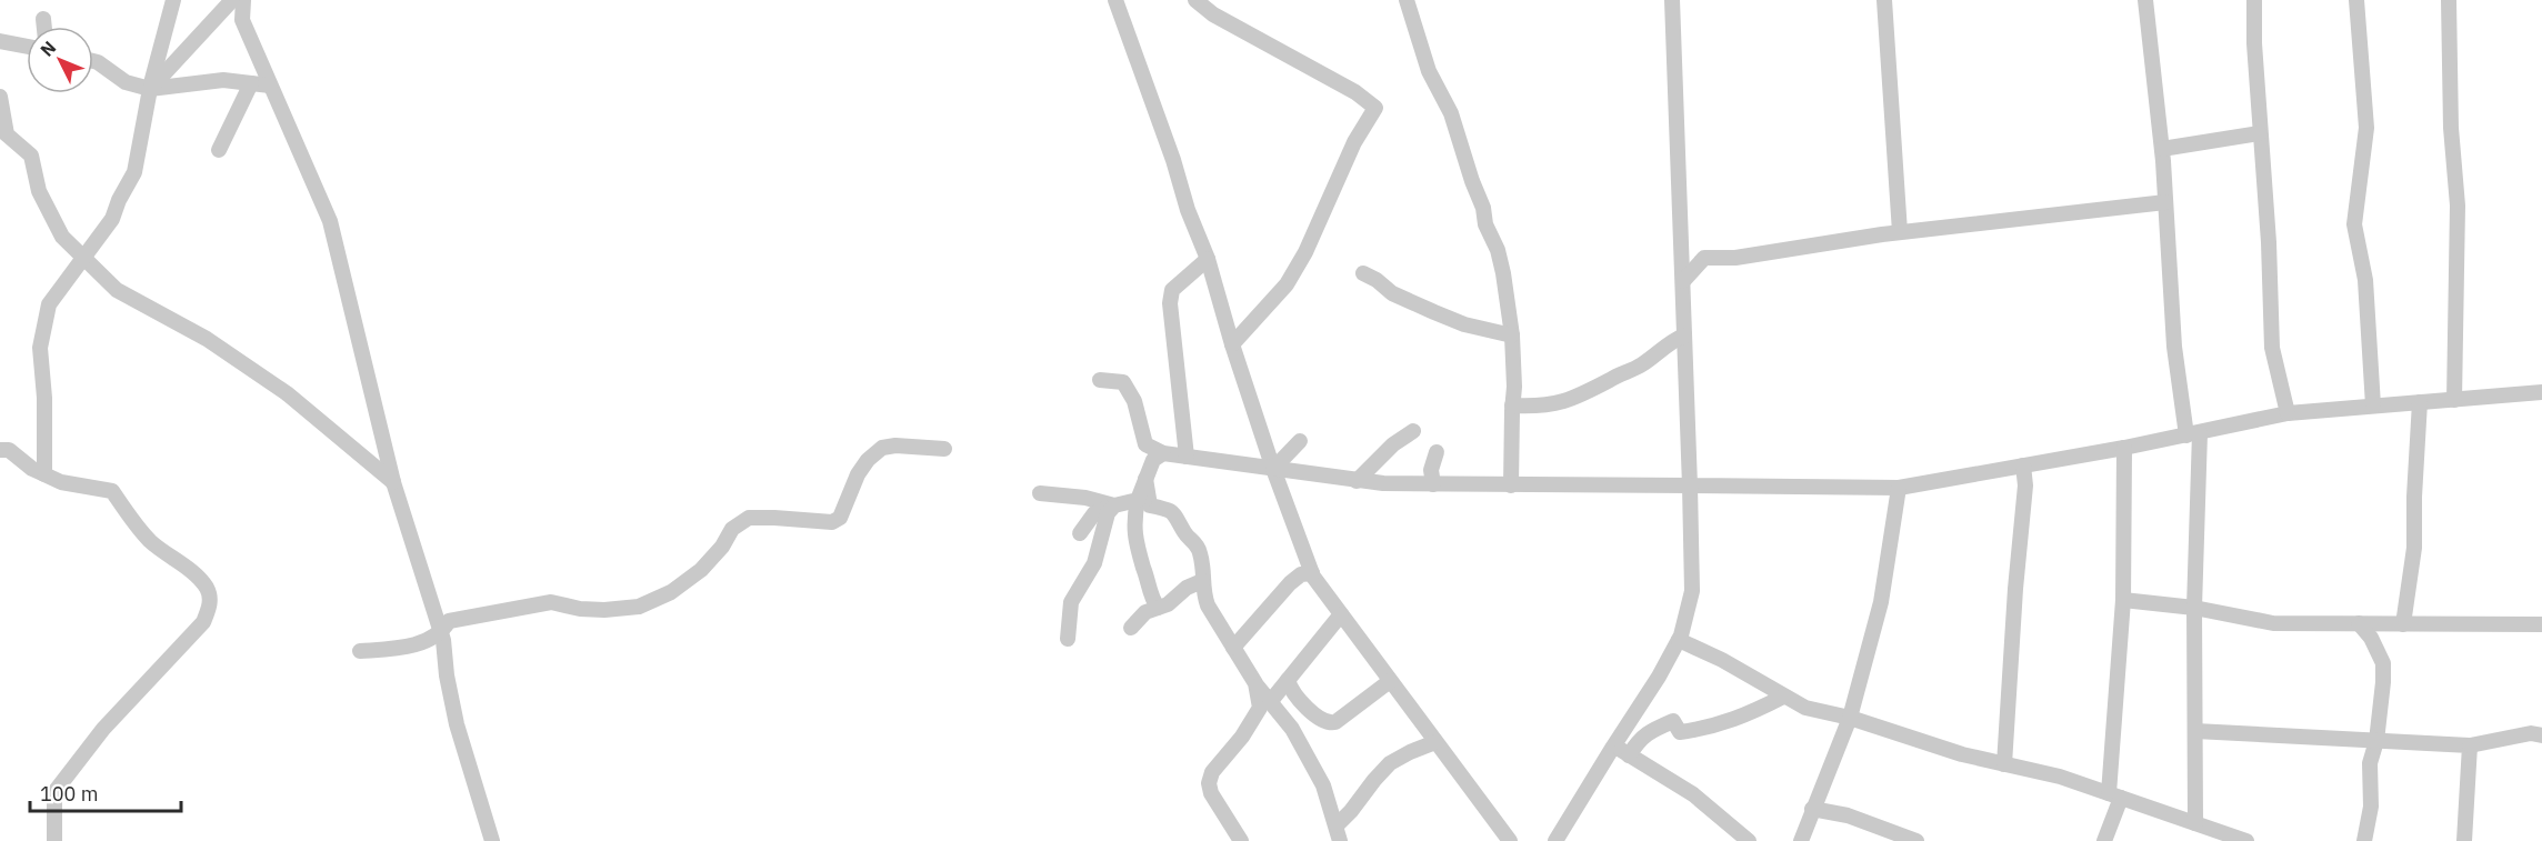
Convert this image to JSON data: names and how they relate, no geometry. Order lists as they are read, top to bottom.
{
  "scale_bar": "100 m",
  "north": "top left"
}
